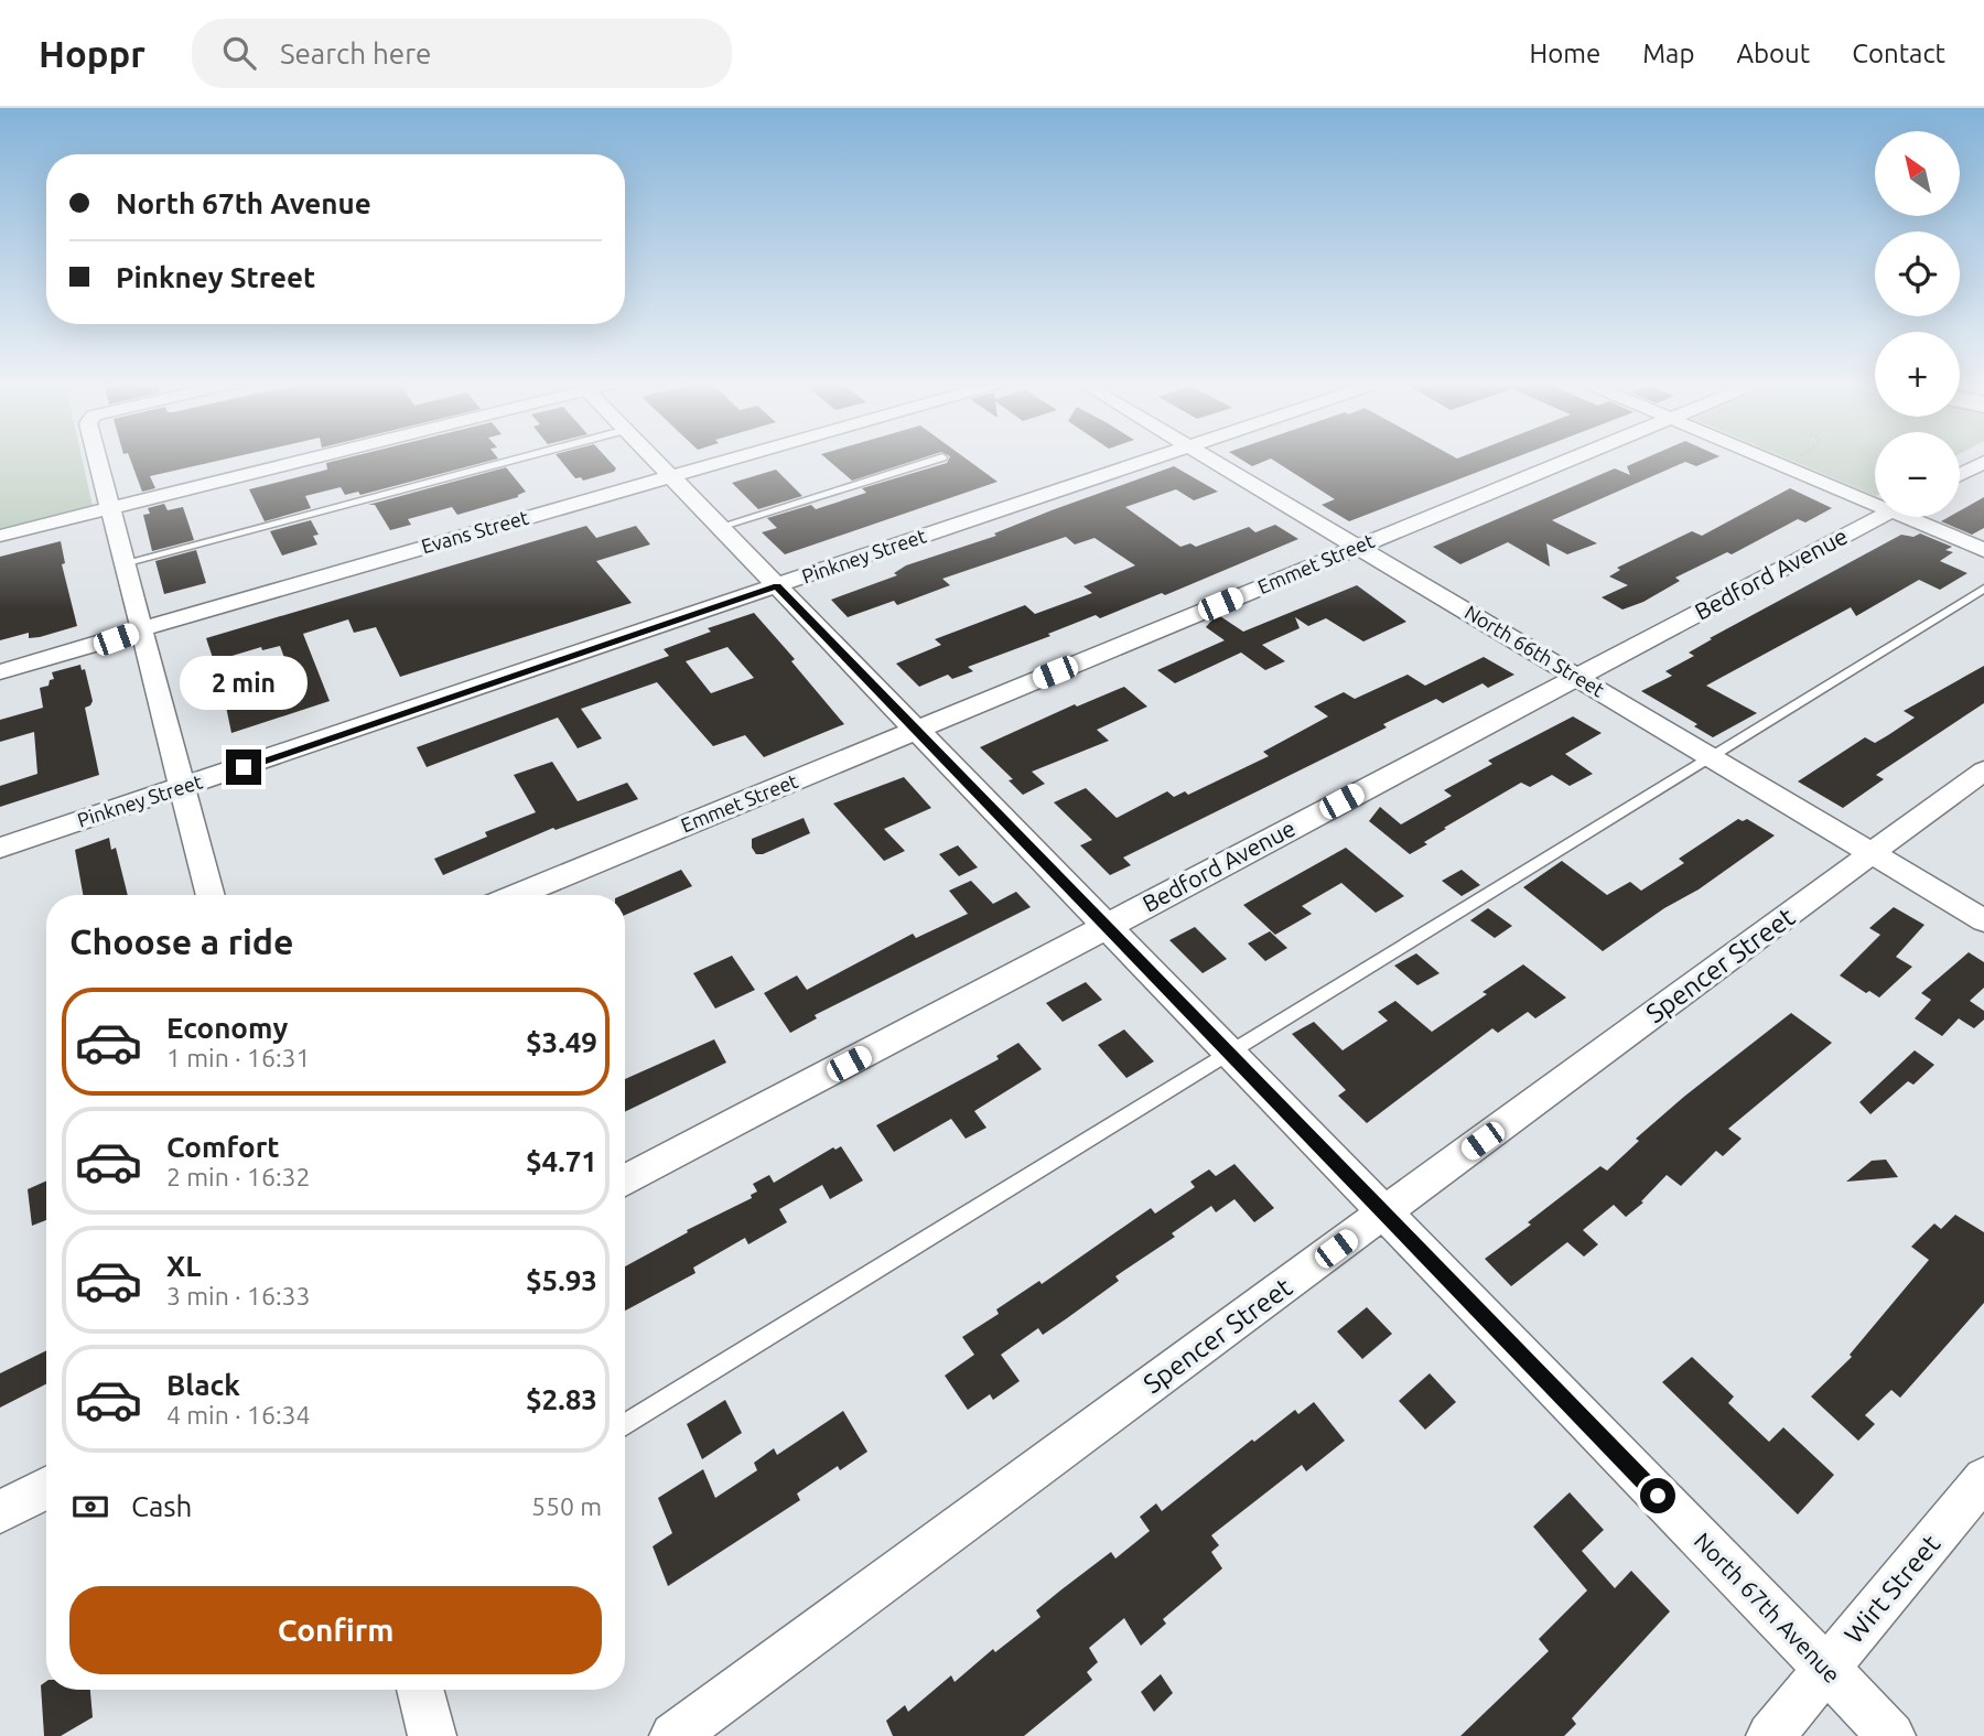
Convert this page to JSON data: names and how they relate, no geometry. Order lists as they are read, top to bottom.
{
  "streets": {
    "street": [
      "Evans Street",
      "Pinkney Street",
      "Emmet Street",
      "Bedford Avenue",
      "North 66th Street",
      "Spencer Street",
      "Wirt Street",
      "North 67th Avenue"
    ]
  },
  "crossings": [
    ["Evans Street", "North 67th Avenue"],
    ["Pinkney Street", "North 67th Avenue"],
    ["Emmet Street", "North 66th Street"],
    ["Emmet Street", "North 67th Avenue"],
    ["Bedford Avenue", "North 66th Street"],
    ["Bedford Avenue", "North 67th Avenue"],
    ["North 66th Street", "Spencer Street"],
    ["Spencer Street", "North 67th Avenue"],
    ["Wirt Street", "North 67th Avenue"]
  ],
  "north": "top left",
  "page": {
    "header": "Hoppr",
    "search": "Search here",
    "nav": [
      "Home",
      "Map",
      "About",
      "Contact"
    ],
    "map_buttons": ["+", "−"],
    "banner": ["North 67th Avenue", "Pinkney Street"],
    "bubble": "2 min",
    "heading": "Choose a ride",
    "list": [
      {
        "name": "Economy",
        "note": "1 min · 16:31",
        "value": "$3.49"
      },
      {
        "name": "Comfort",
        "note": "2 min · 16:32",
        "value": "$4.71"
      },
      {
        "name": "XL",
        "note": "3 min · 16:33",
        "value": "$5.93"
      },
      {
        "name": "Black",
        "note": "4 min · 16:34",
        "value": "$2.83"
      }
    ],
    "pay": ["Cash", "550 m"],
    "buttons": "Confirm"
  }
}
